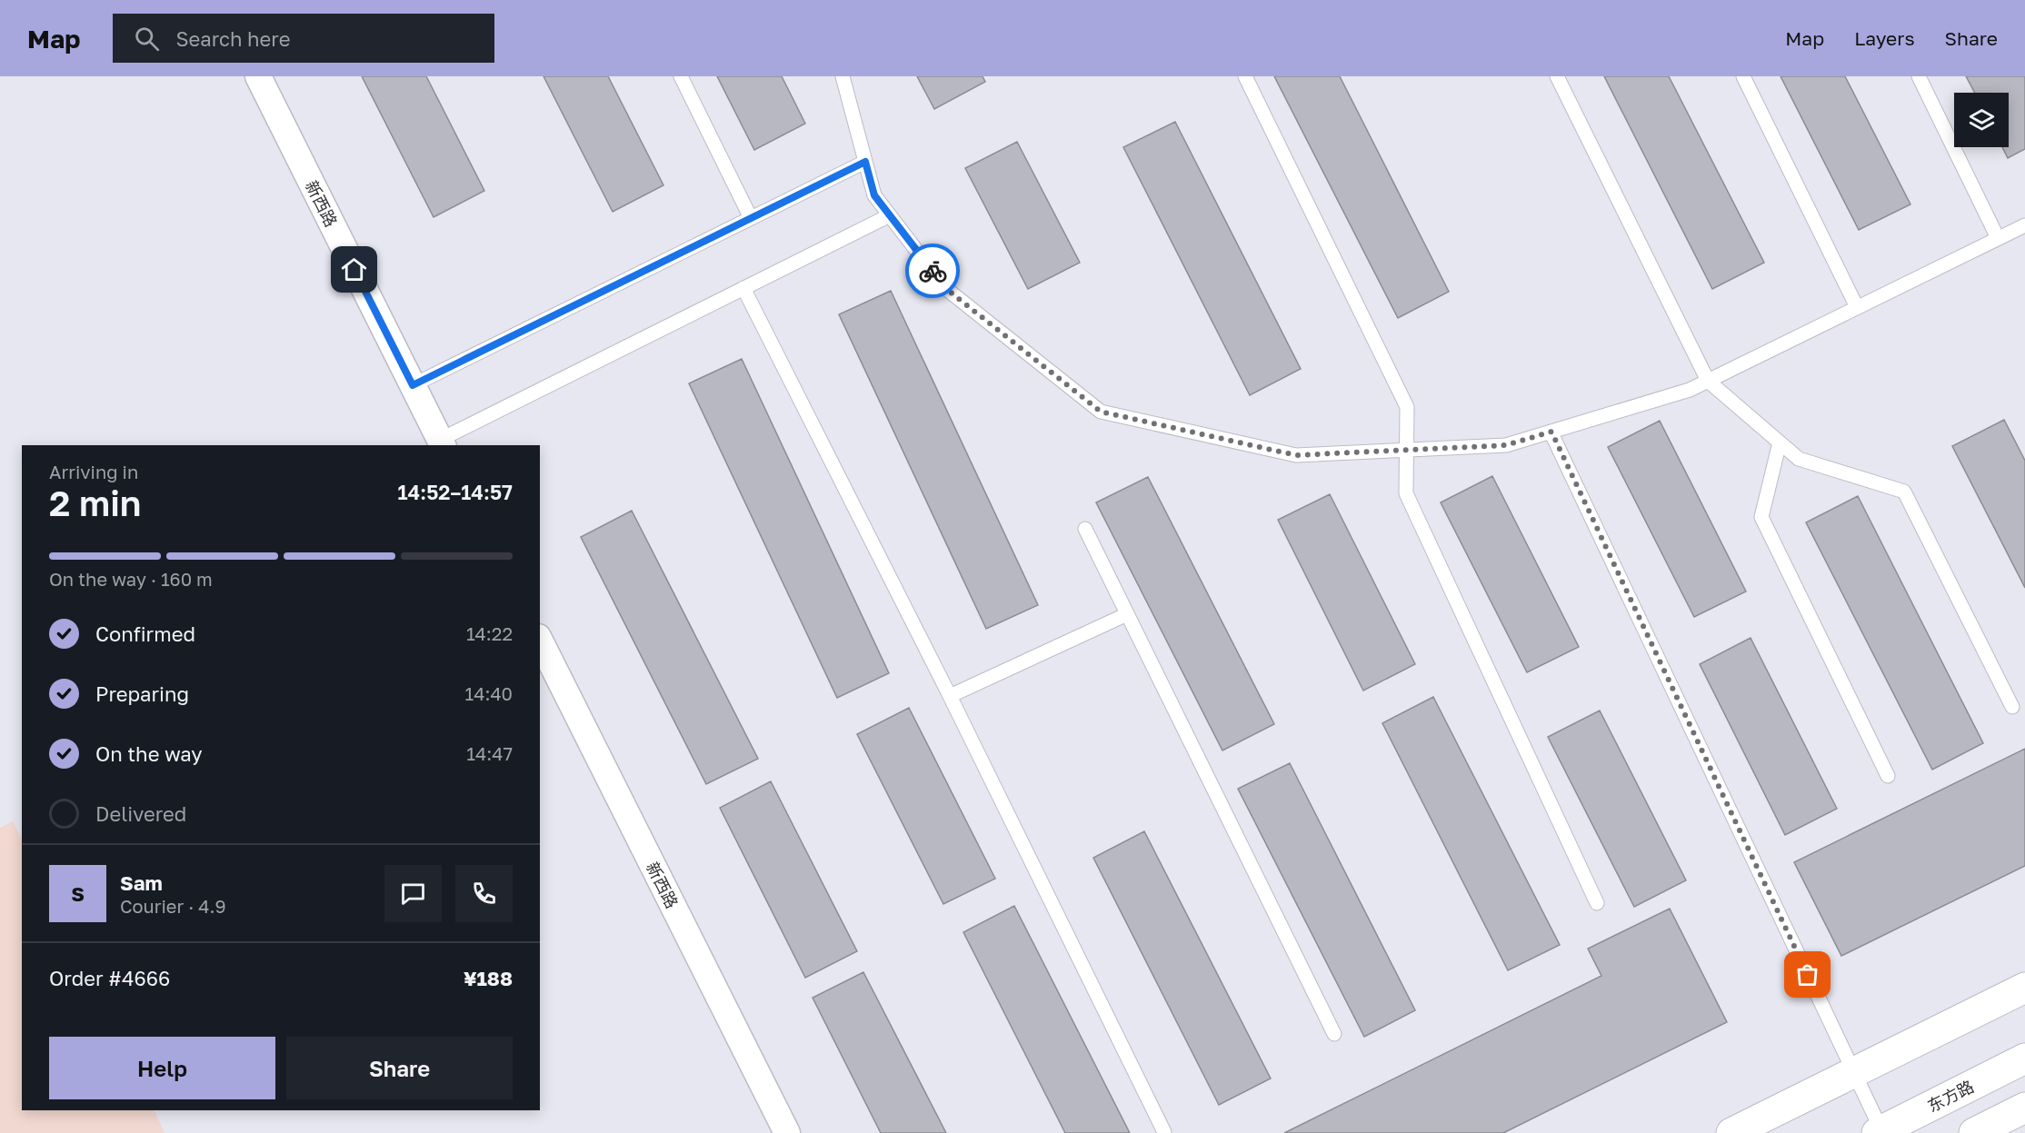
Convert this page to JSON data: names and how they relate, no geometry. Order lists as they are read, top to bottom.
{
  "streets": {
    "main road": ["东方路"],
    "street": ["新西路"]
  },
  "page": {
    "header": "Map",
    "search": "Search here",
    "nav": ["Map", "Layers", "Share"],
    "heading": ["2 min", "Arriving in", "14:52–14:57"],
    "panel": [
      "Sam",
      "Courier · 4.9",
      "Order #4666",
      "¥188"
    ],
    "bar": "On the way · 160 m",
    "list": [
      ["Confirmed", "14:22"],
      ["Preparing", "14:40"],
      ["On the way", "14:47"],
      "Delivered"
    ],
    "round": "S",
    "buttons": ["Help", "Share"]
  }
}
